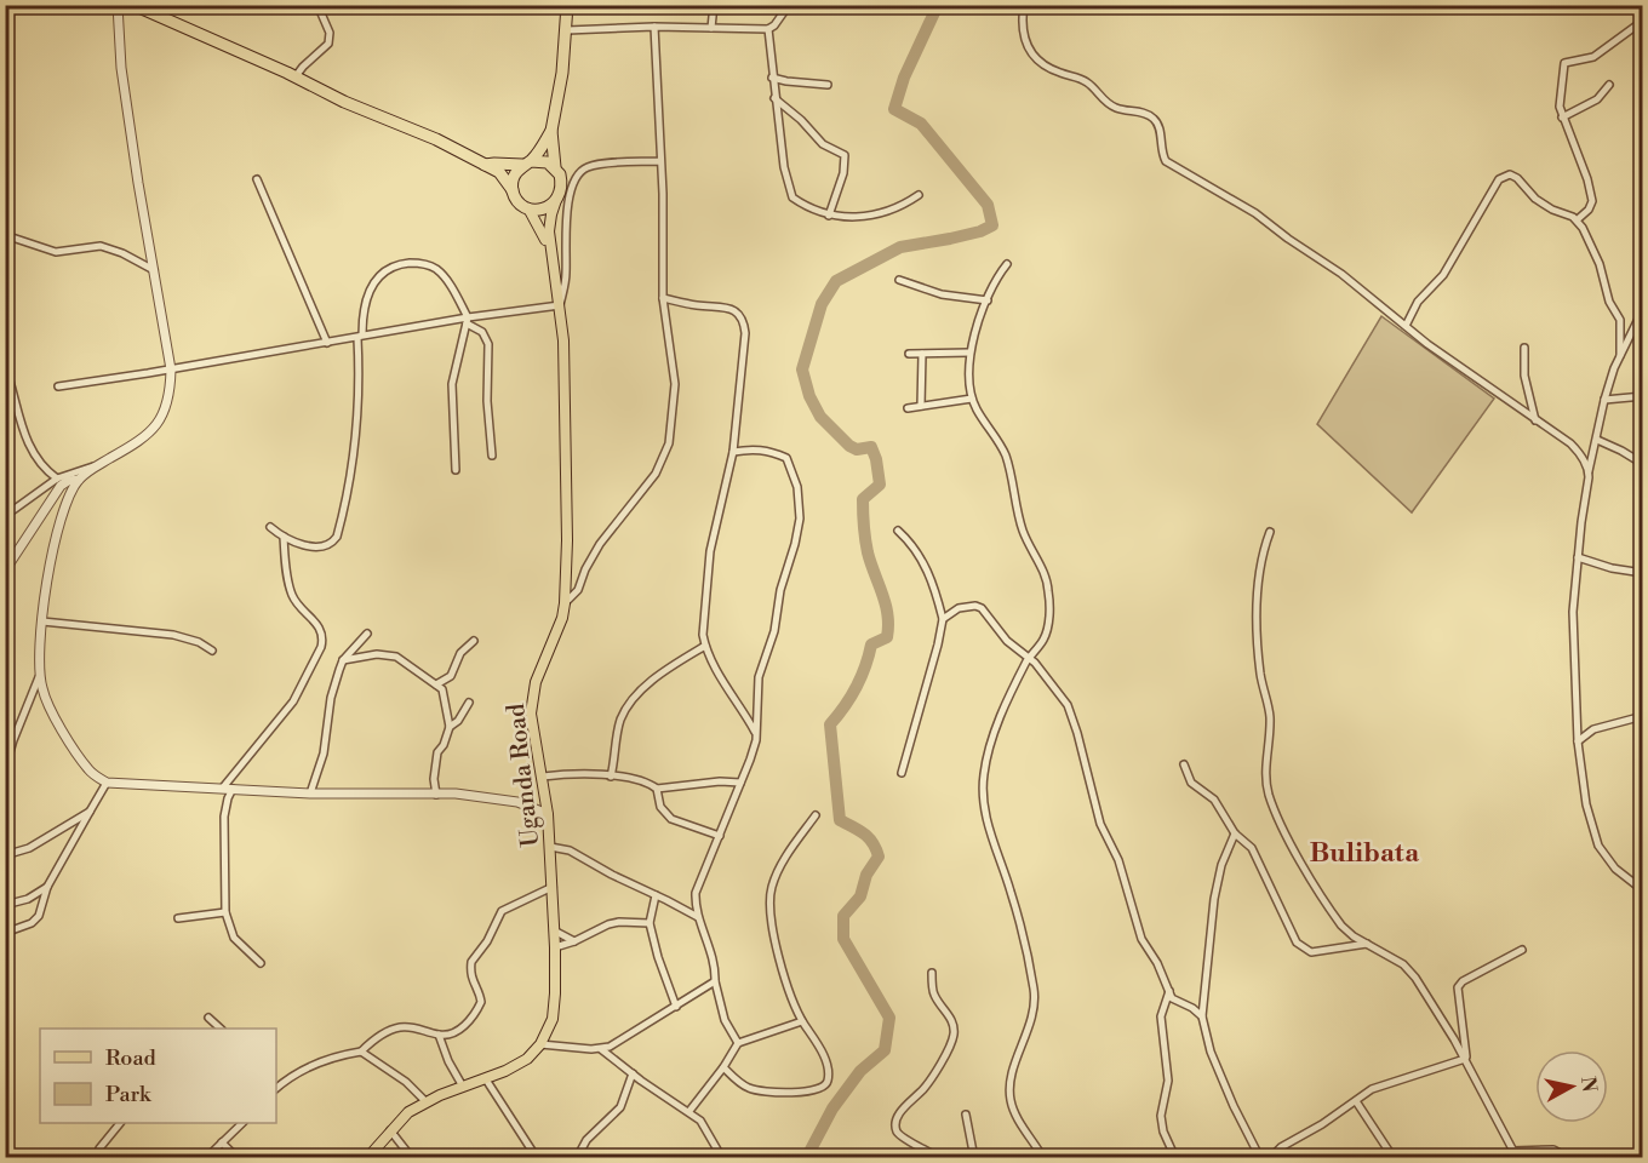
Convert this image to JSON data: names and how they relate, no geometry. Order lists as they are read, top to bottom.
{
  "streets": {
    "main road": ["Uganda Road"]
  },
  "districts": ["Bulibata"],
  "legend": ["Road", "Park"],
  "north": "right"
}
